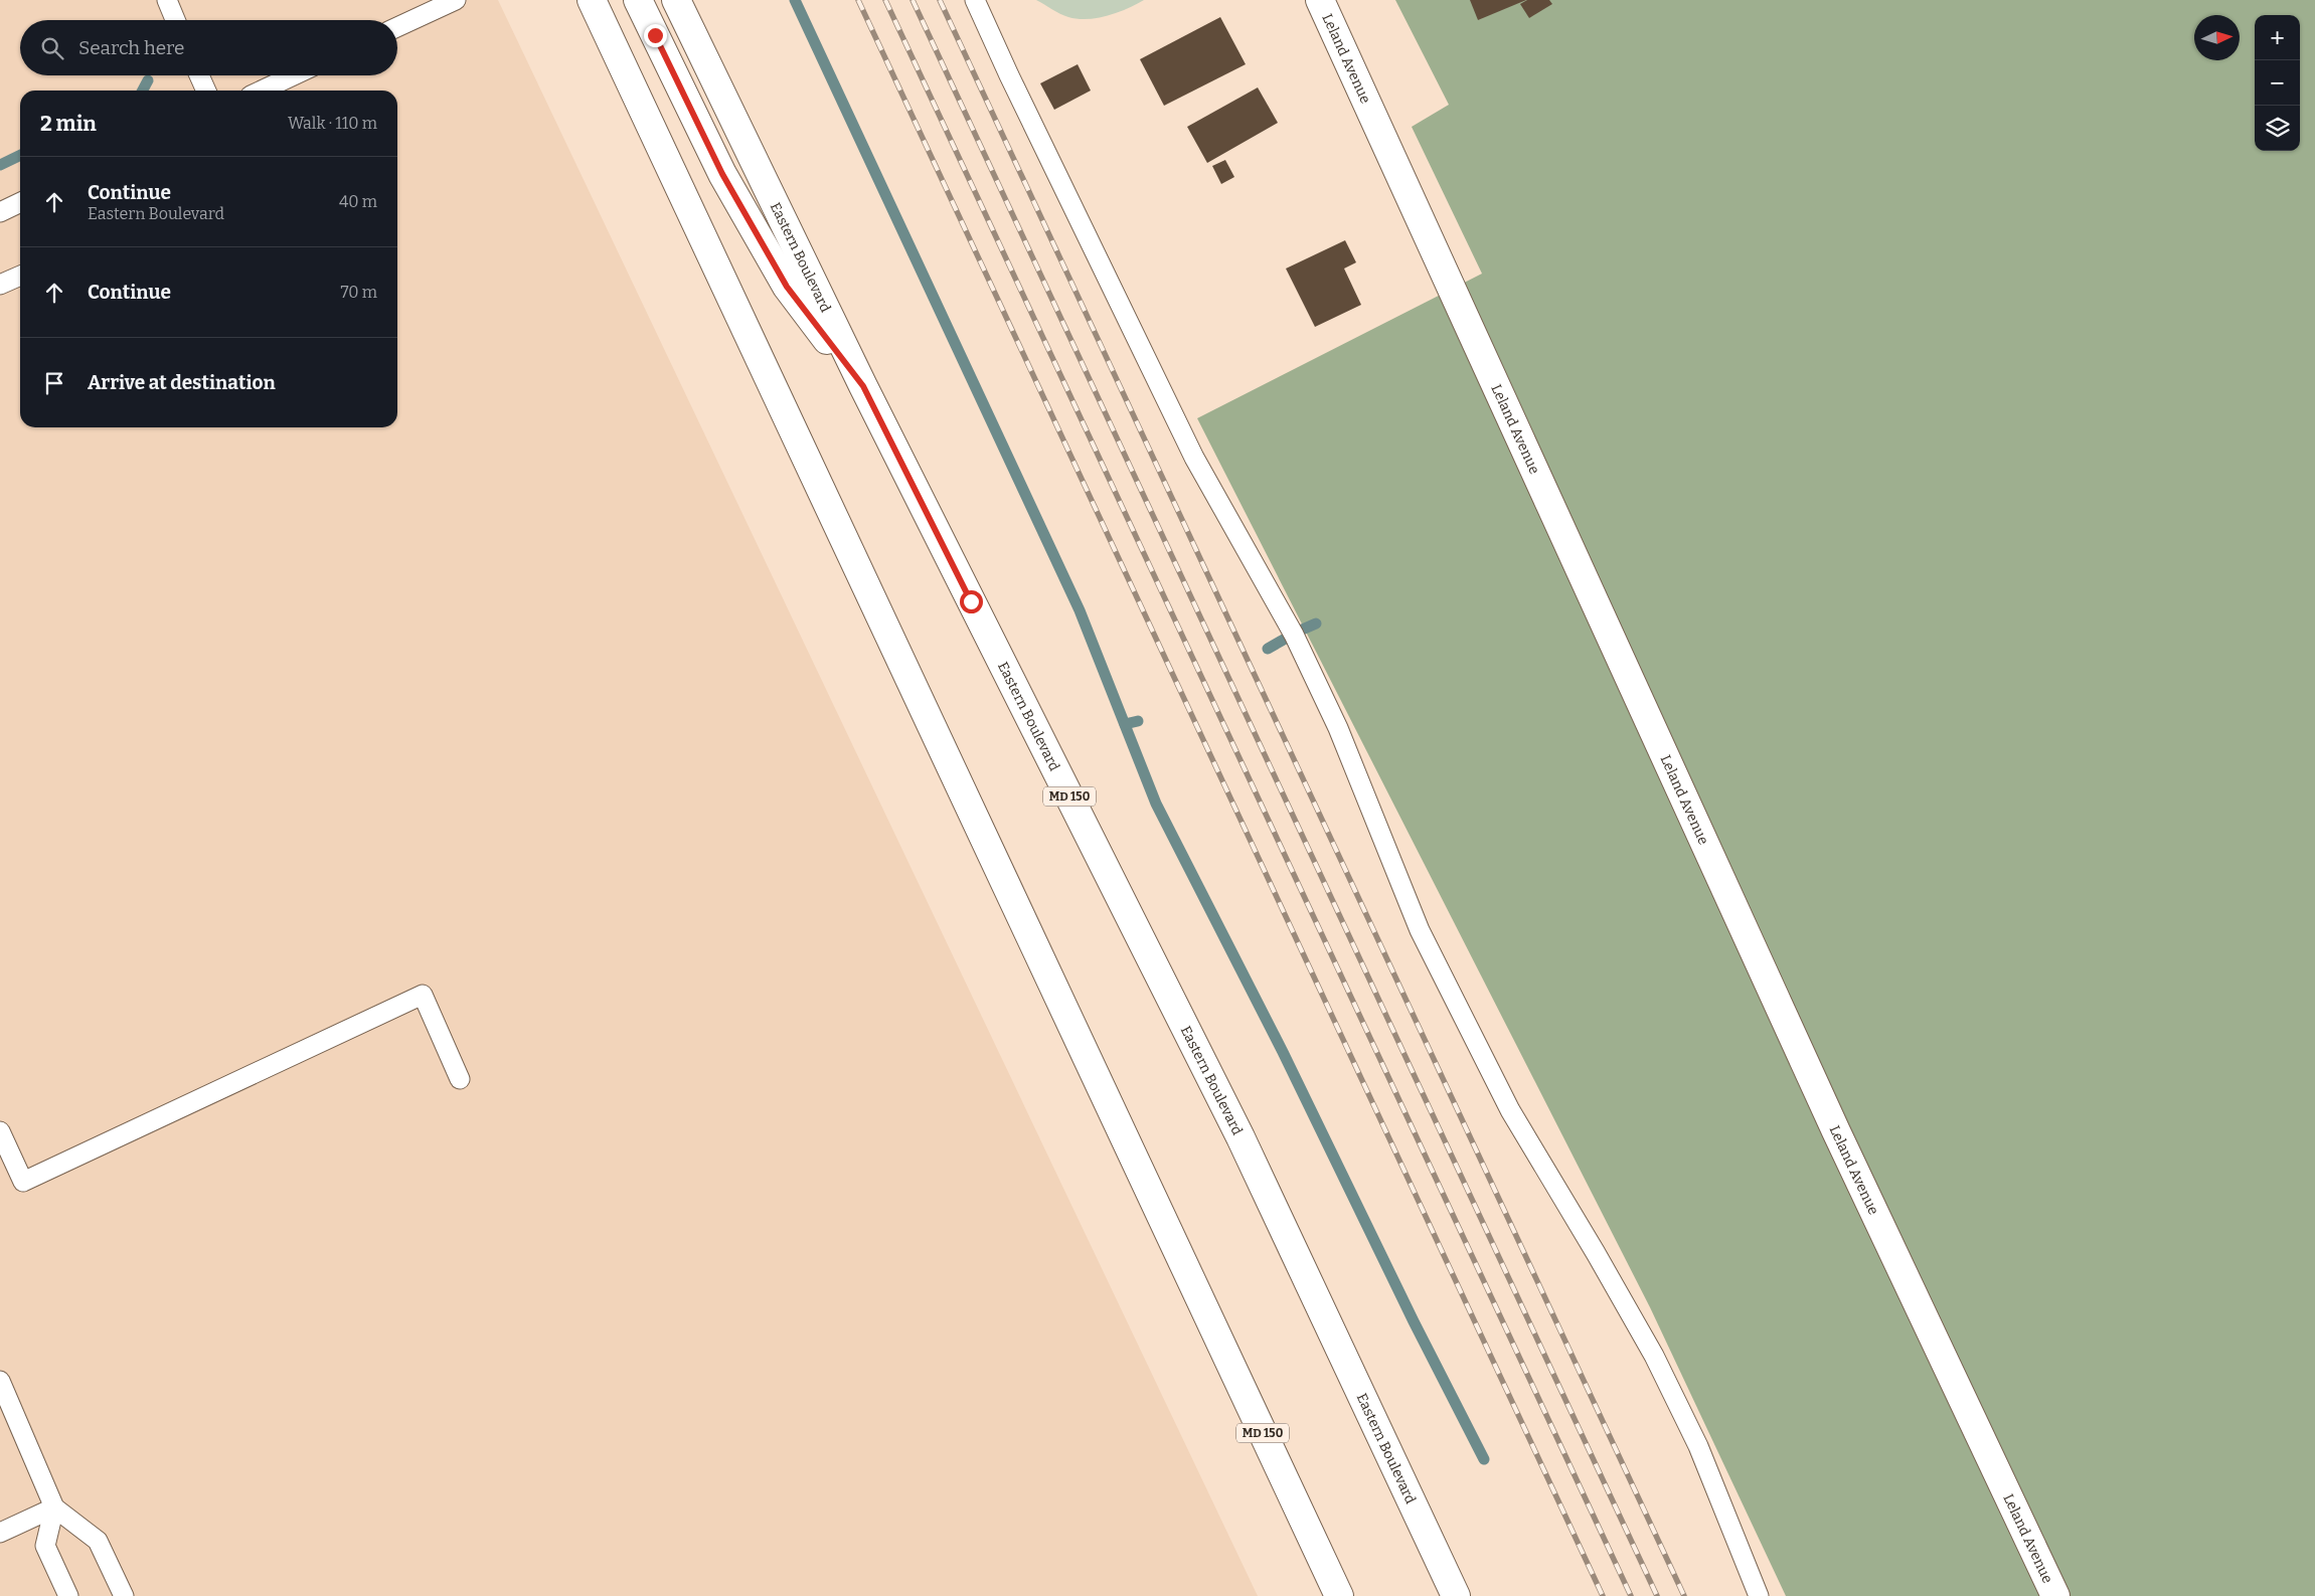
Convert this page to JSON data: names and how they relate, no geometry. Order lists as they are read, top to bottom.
{
  "streets": {
    "main road": ["Leland Avenue", "Eastern Boulevard", "MD 150"]
  },
  "north": "right",
  "page": {
    "map_buttons": ["+", "−"],
    "search": "Search here",
    "heading": ["2 min", "Walk · 110 m"],
    "list": [
      ["Continue", "Eastern Boulevard", "40 m"],
      ["Continue", "70 m"],
      "Arrive at destination"
    ]
  }
}
